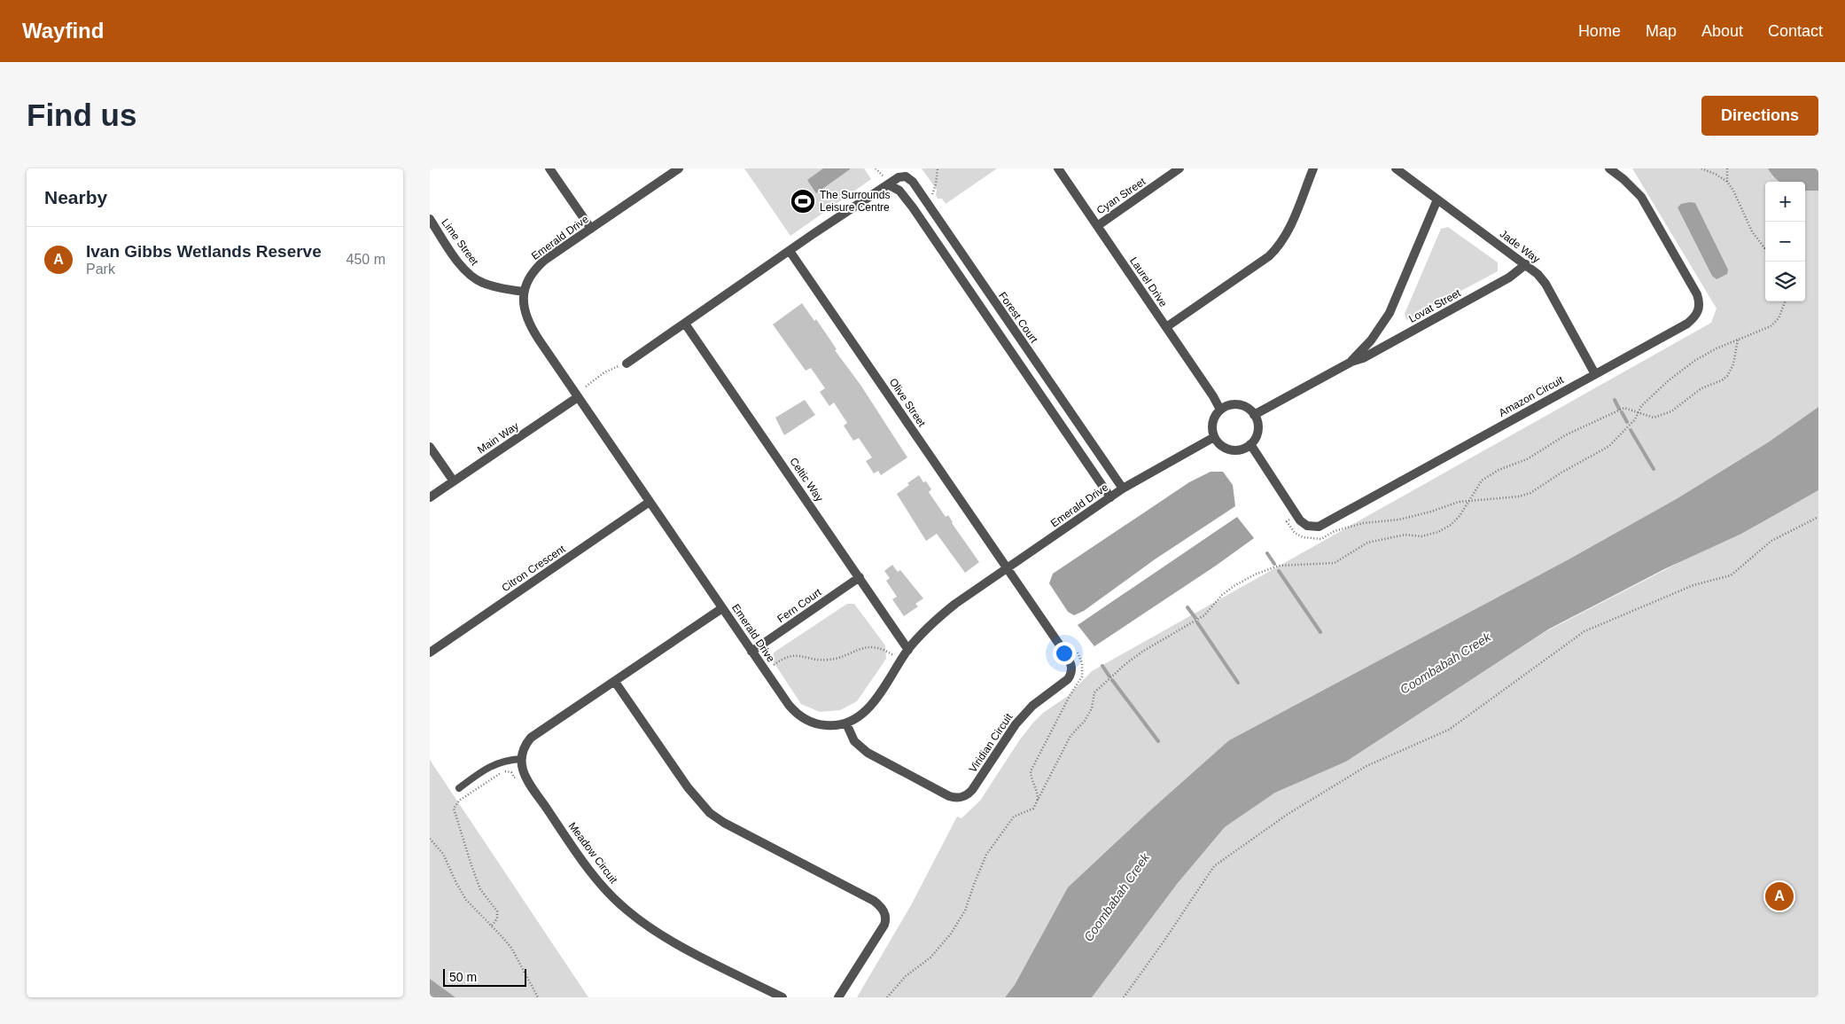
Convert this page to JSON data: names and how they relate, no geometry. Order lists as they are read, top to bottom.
{
  "streets": {
    "street": [
      "Cyan Street",
      "Emerald Drive",
      "Lime Street",
      "Jade Way",
      "Laurel Drive",
      "Lovat Street",
      "Forest Court",
      "Amazon Circuit",
      "Olive Street",
      "Main Way",
      "Celtic Way",
      "Citron Crescent",
      "Fern Court",
      "Viridian Circuit",
      "Meadow Circuit"
    ]
  },
  "crossings": [
    ["Cyan Street", "Laurel Drive"],
    ["Emerald Drive", "Lime Street"],
    ["Emerald Drive", "Laurel Drive"],
    ["Emerald Drive", "Lovat Street"],
    ["Emerald Drive", "Forest Court"],
    ["Emerald Drive", "Amazon Circuit"],
    ["Emerald Drive", "Olive Street"],
    ["Emerald Drive", "Main Way"],
    ["Emerald Drive", "Celtic Way"],
    ["Emerald Drive", "Citron Crescent"],
    ["Emerald Drive", "Fern Court"],
    ["Emerald Drive", "Viridian Circuit"],
    ["Jade Way", "Lovat Street"],
    ["Jade Way", "Amazon Circuit"],
    ["Laurel Drive", "Lovat Street"],
    ["Laurel Drive", "Amazon Circuit"],
    ["Lovat Street", "Amazon Circuit"],
    ["Forest Court", "Olive Street"],
    ["Forest Court", "Celtic Way"],
    ["Olive Street", "Viridian Circuit"],
    ["Celtic Way", "Fern Court"]
  ],
  "water": ["Coombabah Creek"],
  "places": {
    "sports": ["The Surrounds Leisure Centre"]
  },
  "scale_bar": "50 m",
  "page": {
    "header": "Wayfind",
    "nav": [
      "Home",
      "Map",
      "About",
      "Contact"
    ],
    "buttons": "Directions",
    "title": "Find us",
    "heading": "Nearby",
    "map_buttons": ["+", "−"],
    "list": [
      {
        "mark": "A",
        "name": "Ivan Gibbs Wetlands Reserve",
        "note": "Park",
        "value": "450 m"
      }
    ],
    "pins": "A",
    "scale": "50 m"
  }
}
